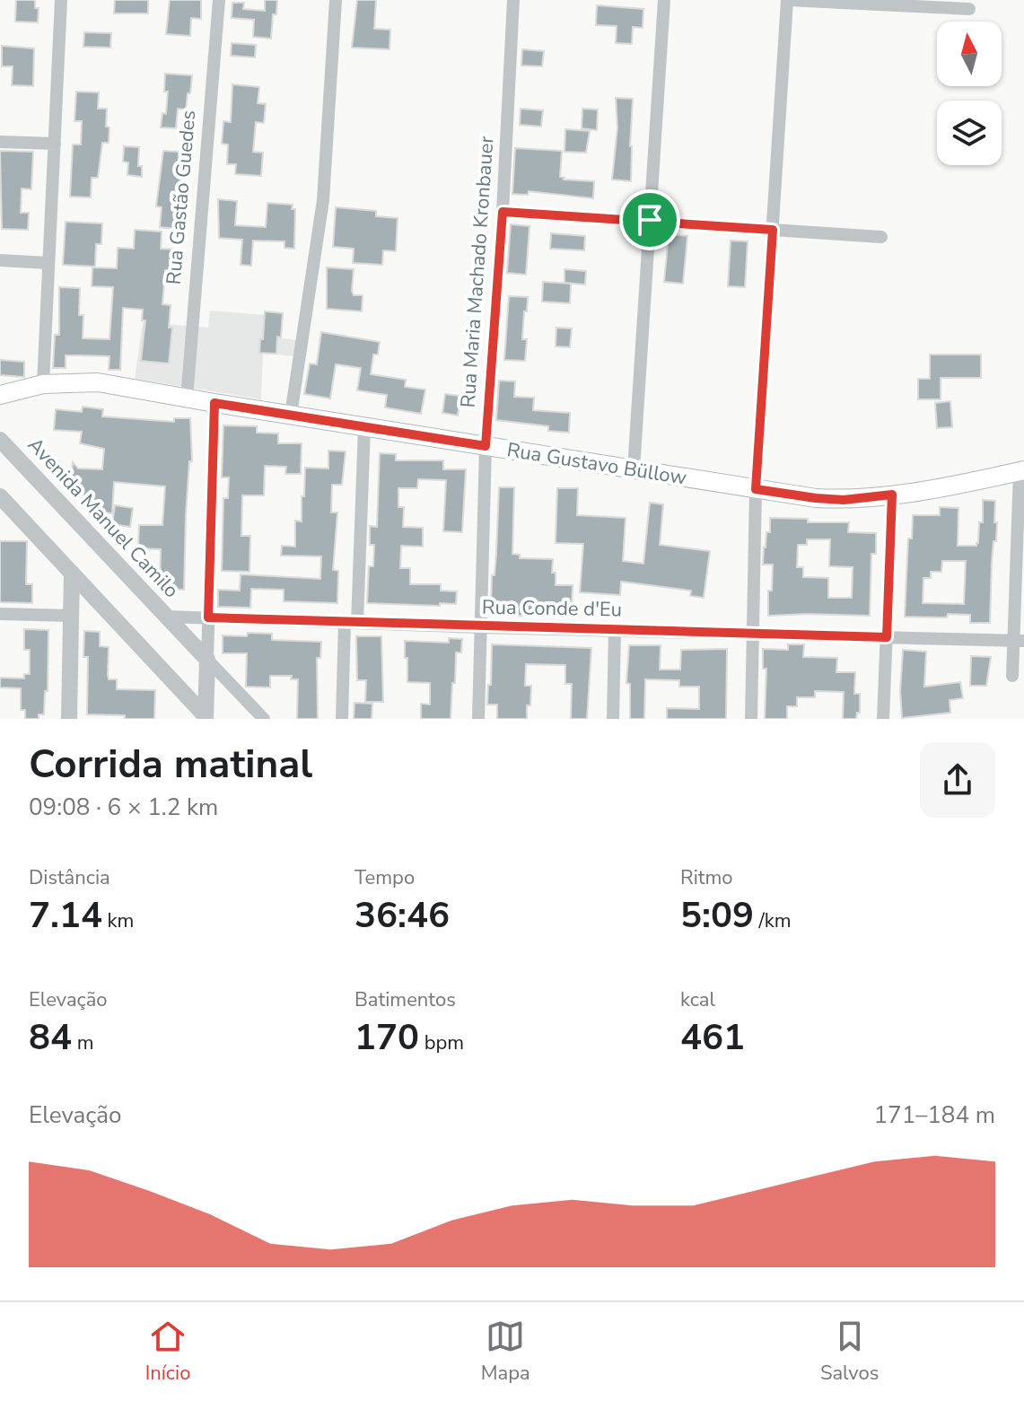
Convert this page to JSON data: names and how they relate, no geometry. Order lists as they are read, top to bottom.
{
  "streets": {
    "main road": ["Rua Gustavo Büllow"],
    "street": [
      "Rua Gastão Guedes",
      "Rua Maria Machado Kronbauer",
      "Avenida Manuel Camilo",
      "Rua Conde d'Eu"
    ]
  },
  "crossings": [
    ["Rua Gastão Guedes", "Rua Gustavo Büllow"],
    ["Rua Maria Machado Kronbauer", "Rua Gustavo Büllow"],
    ["Rua Maria Machado Kronbauer", "Rua Conde d'Eu"],
    ["Avenida Manuel Camilo", "Rua Conde d'Eu"]
  ],
  "north": "top",
  "page": {
    "heading": ["Corrida matinal", "09:08 · 6 × 1.2 km"],
    "stats": [
      ["Distância", "7.14 km"],
      ["Tempo", "36:46"],
      ["Ritmo", "5:09 /km"],
      ["Elevação", "84 m"],
      ["Batimentos", "170 bpm"],
      ["kcal", "461"]
    ],
    "chart": ["Elevação", "171–184 m"],
    "tabs": ["Início", "Mapa", "Salvos"]
  }
}
